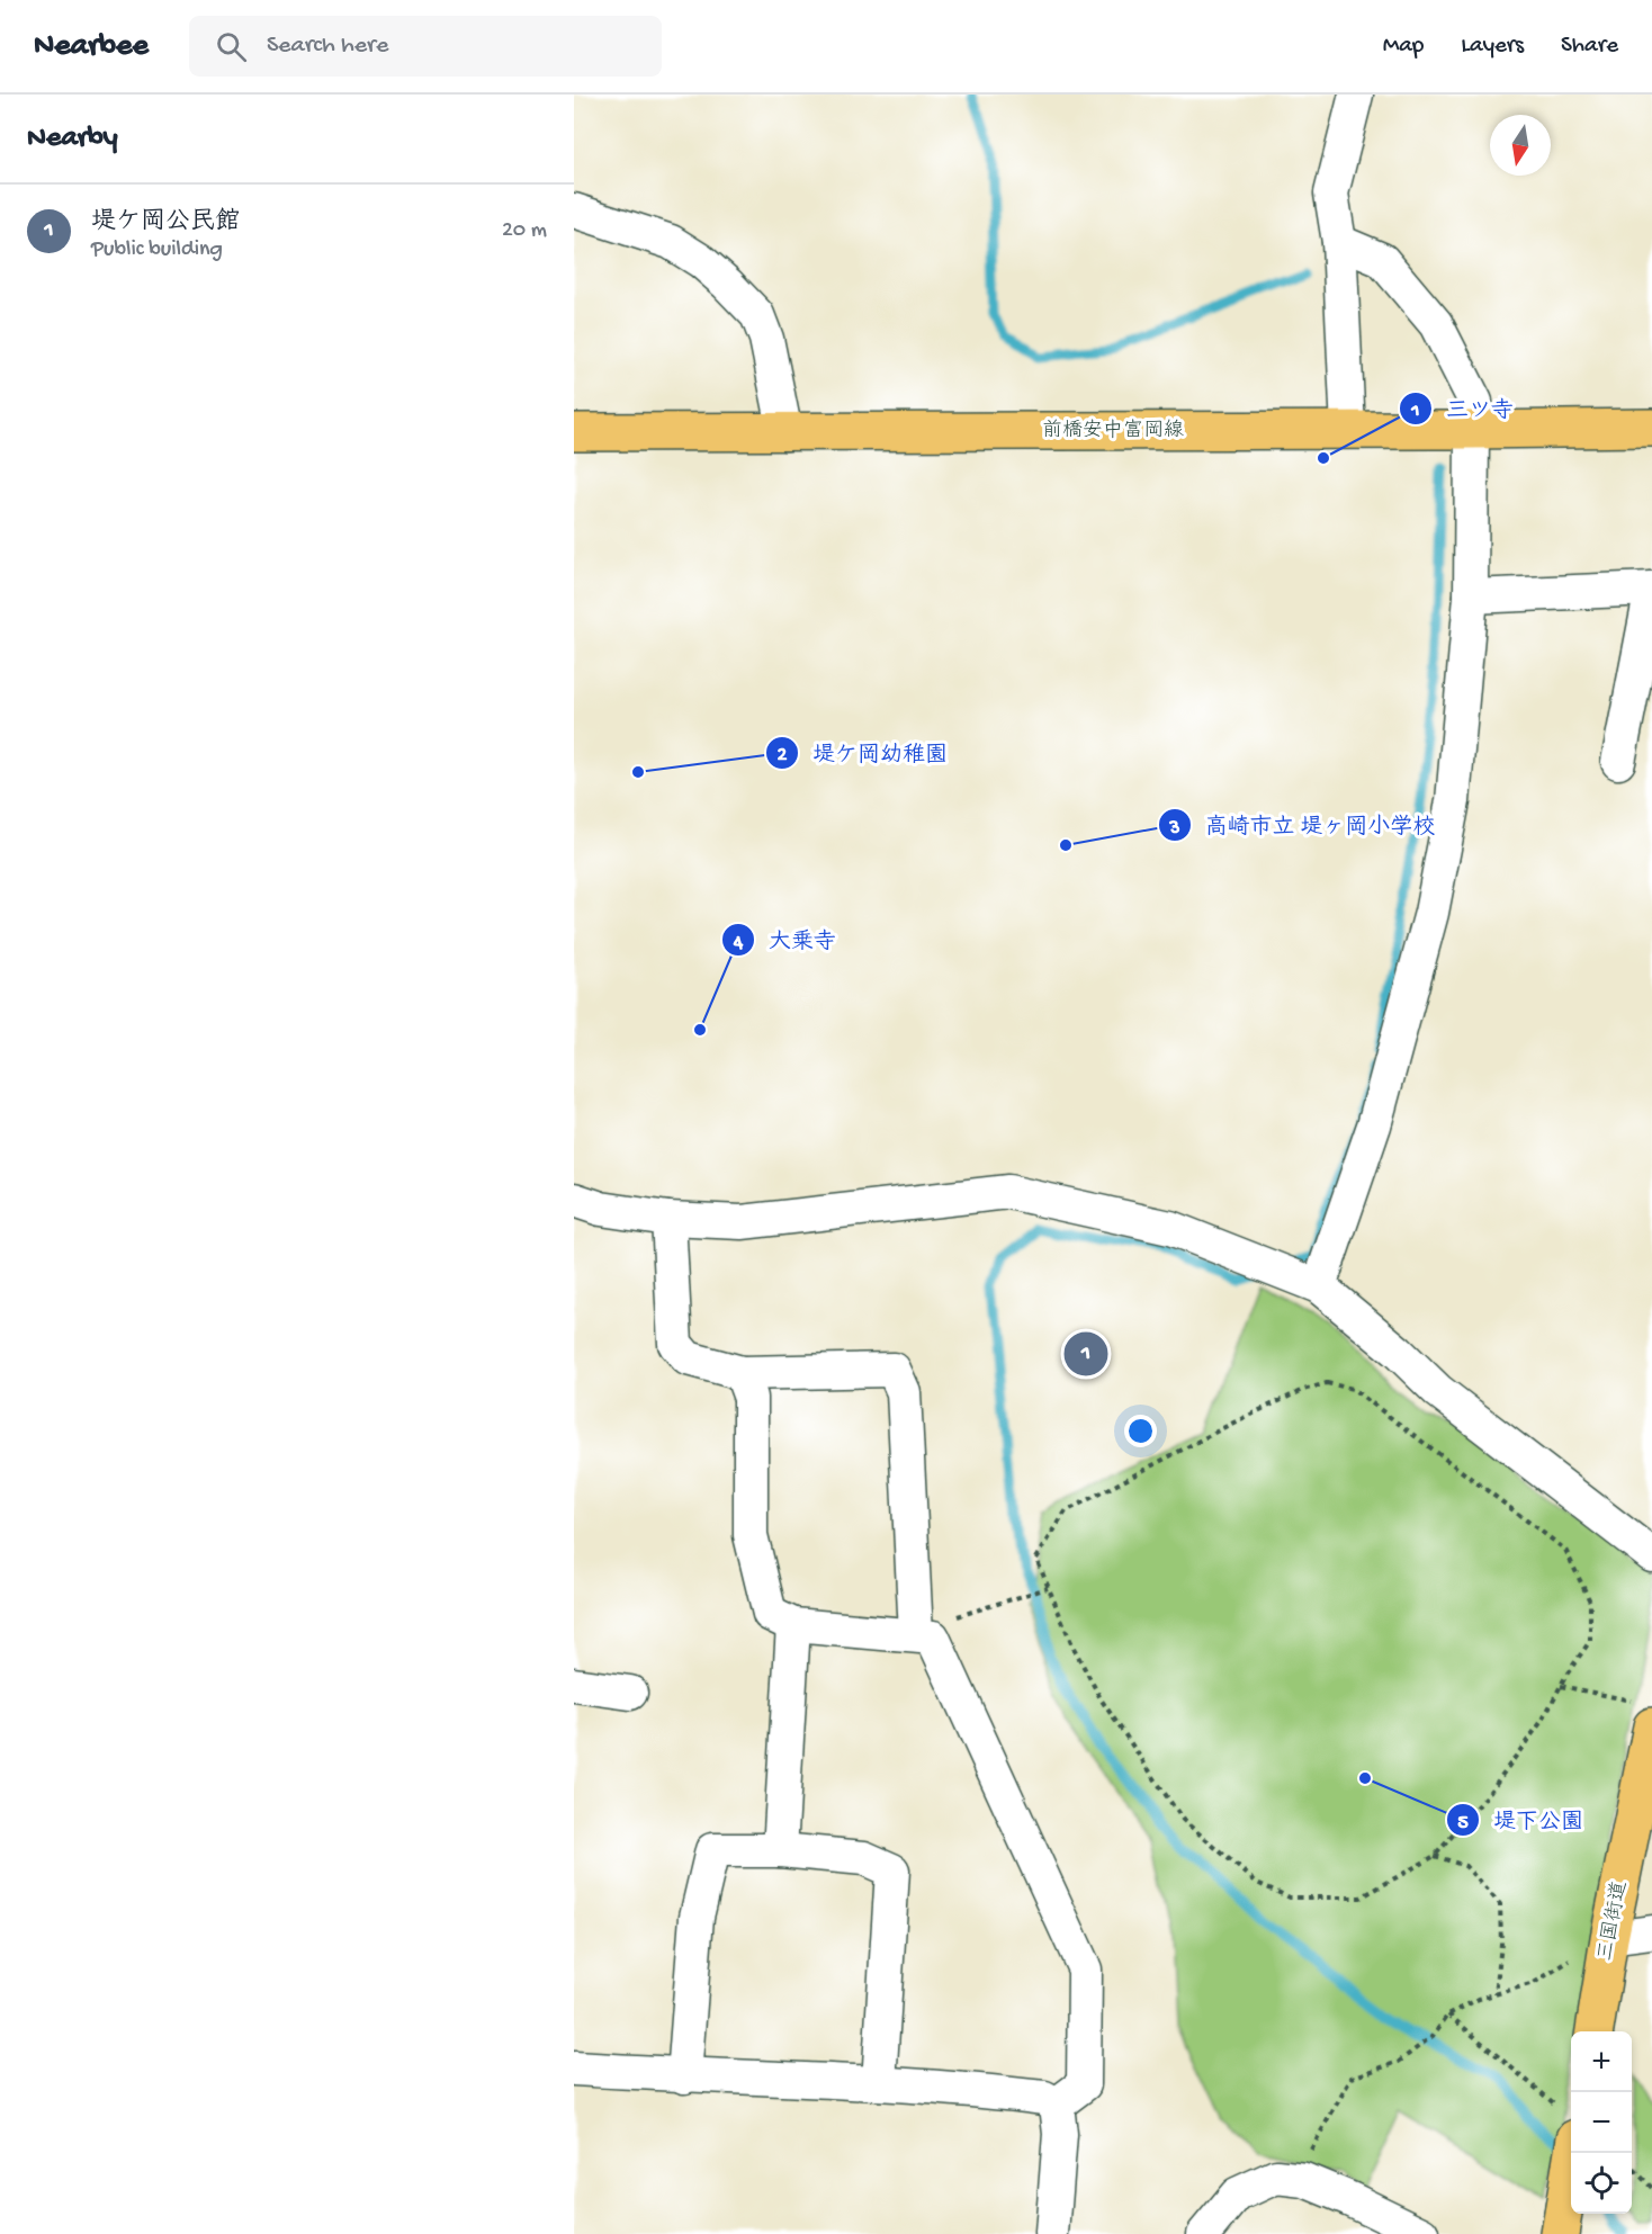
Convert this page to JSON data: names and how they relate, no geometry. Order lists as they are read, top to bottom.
{
  "streets": {
    "main road": ["前橋安中富岡線", "三国街道"]
  },
  "places": [
    "三ツ寺",
    "堤ケ岡幼稚園",
    "高崎市立 堤ヶ岡小学校",
    "大乗寺",
    "堤下公園"
  ],
  "north": "bottom",
  "page": {
    "header": "Nearbee",
    "search": "Search here",
    "nav": ["Map", "Layers", "Share"],
    "heading": "Nearby",
    "list": [
      {
        "mark": "1",
        "name": "堤ケ岡公民館",
        "note": "Public building",
        "value": "20 m"
      }
    ],
    "pins": "1",
    "map_buttons": ["+", "−"]
  }
}
